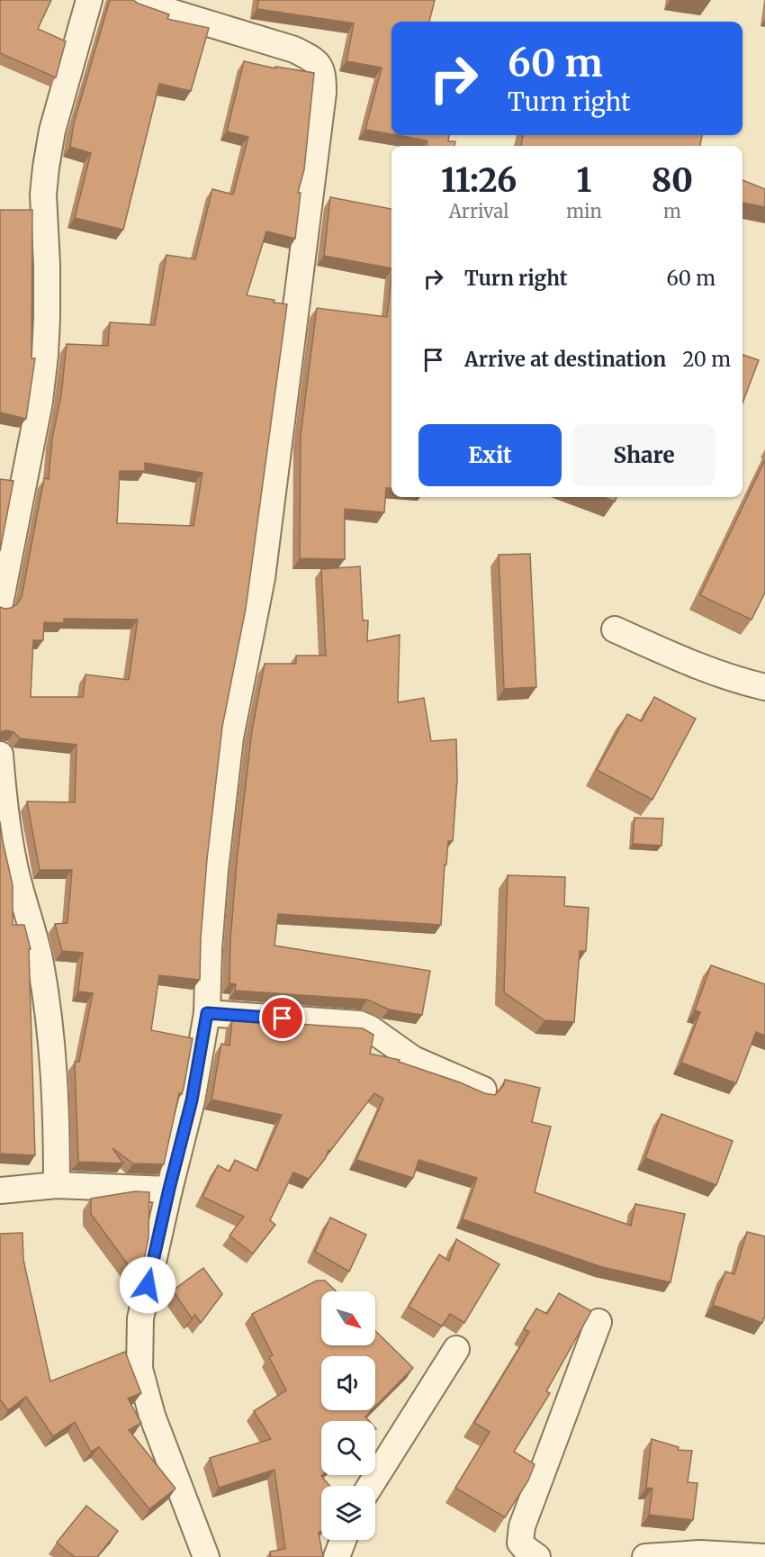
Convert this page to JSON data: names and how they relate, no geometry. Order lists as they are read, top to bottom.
{
  "north": "bottom right",
  "page": {
    "turn": ["60 m", "Turn right"],
    "eta": [
      "11:26",
      "Arrival",
      "1",
      "min",
      "80",
      "m"
    ],
    "list": [
      {
        "name": "Turn right",
        "value": "60 m"
      },
      {
        "name": "Arrive at destination",
        "value": "20 m"
      }
    ],
    "buttons": ["Exit", "Share"]
  }
}
